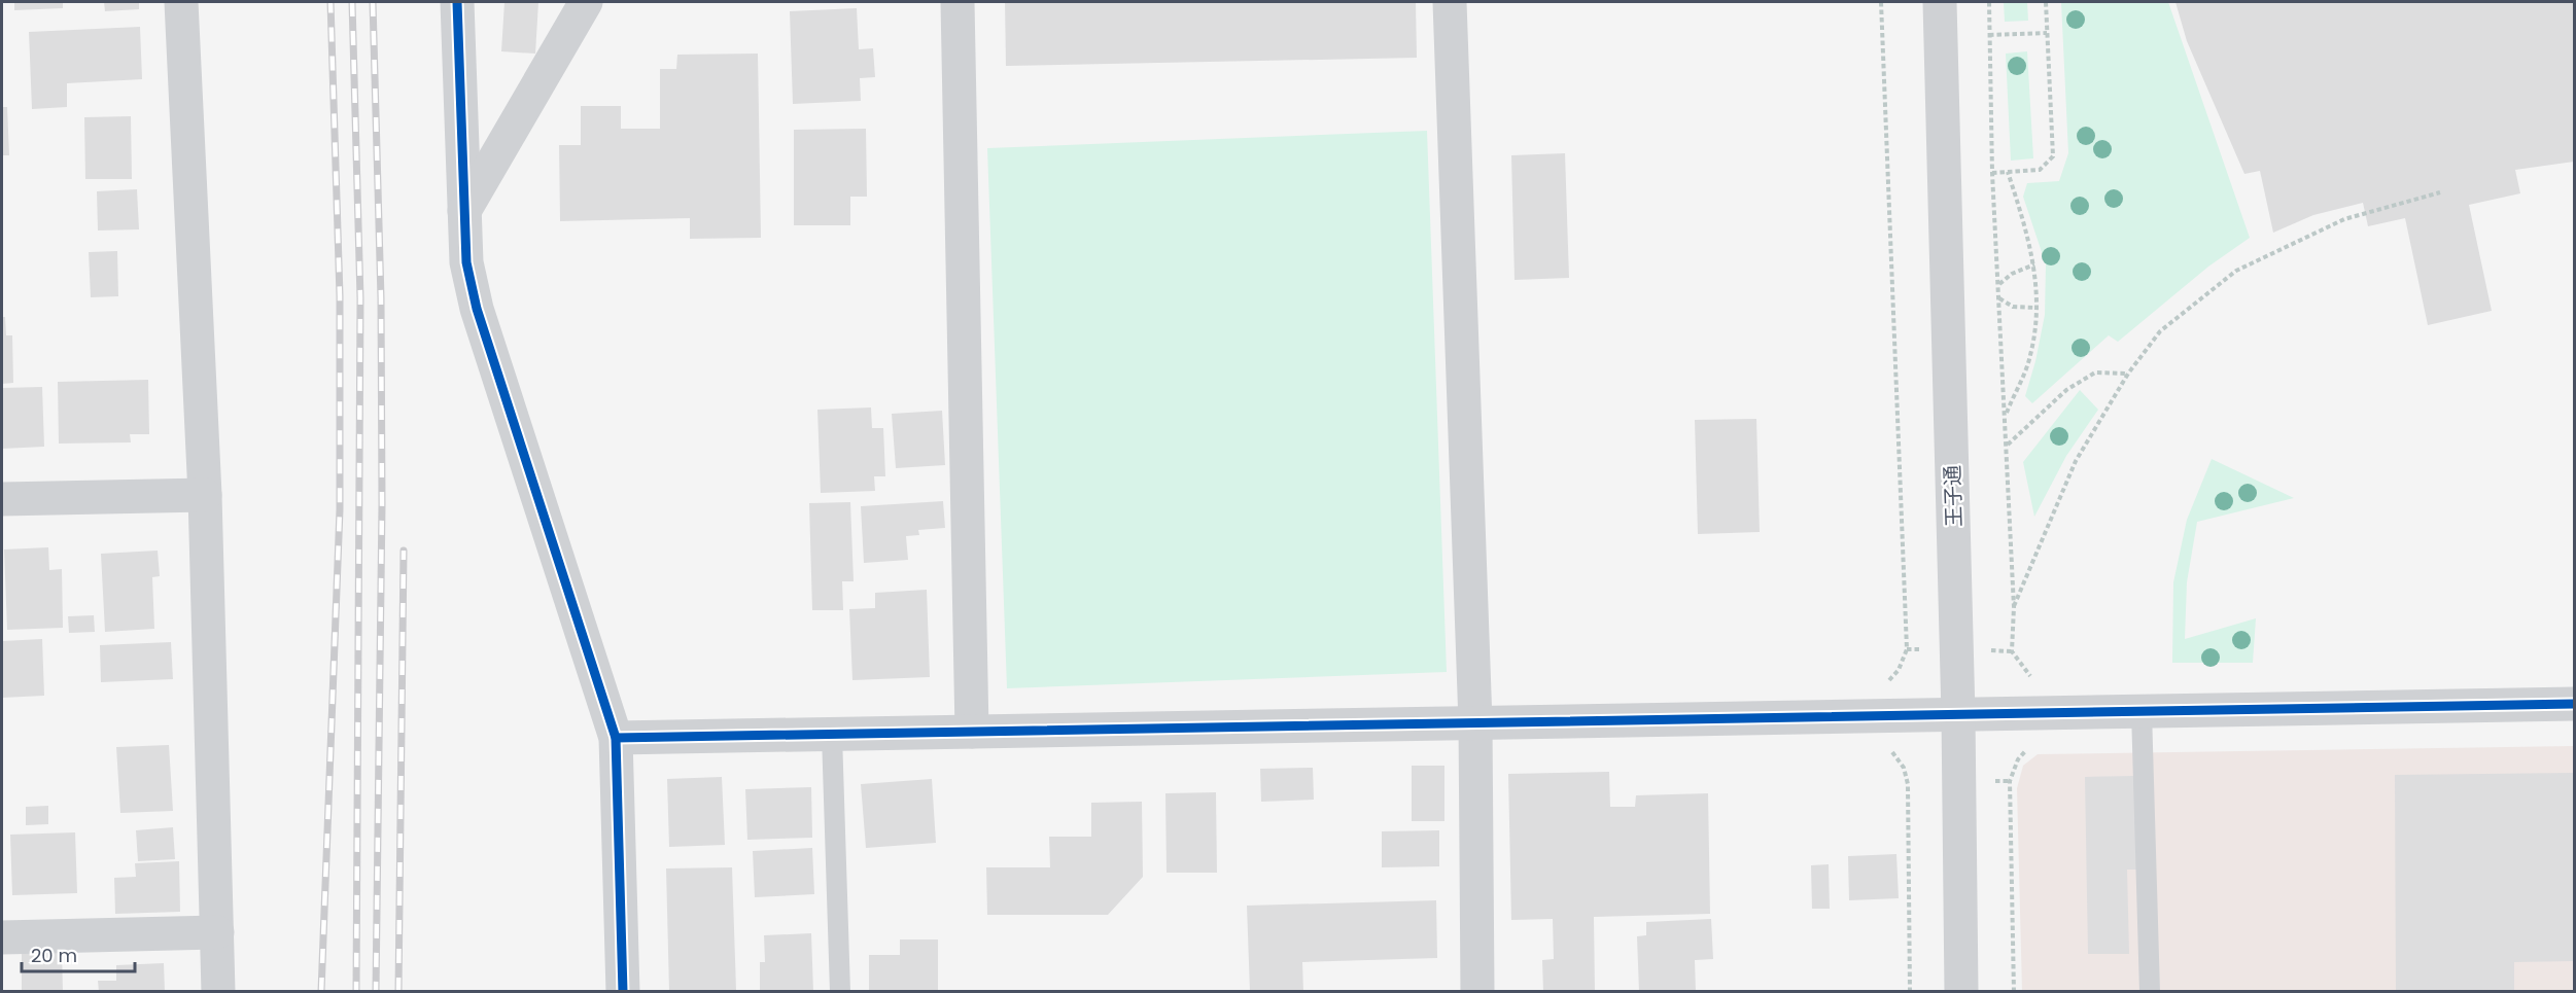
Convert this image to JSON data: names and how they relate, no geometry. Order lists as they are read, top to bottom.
{
  "streets": {
    "street": ["王子通"]
  },
  "scale_bar": "20 m"
}
